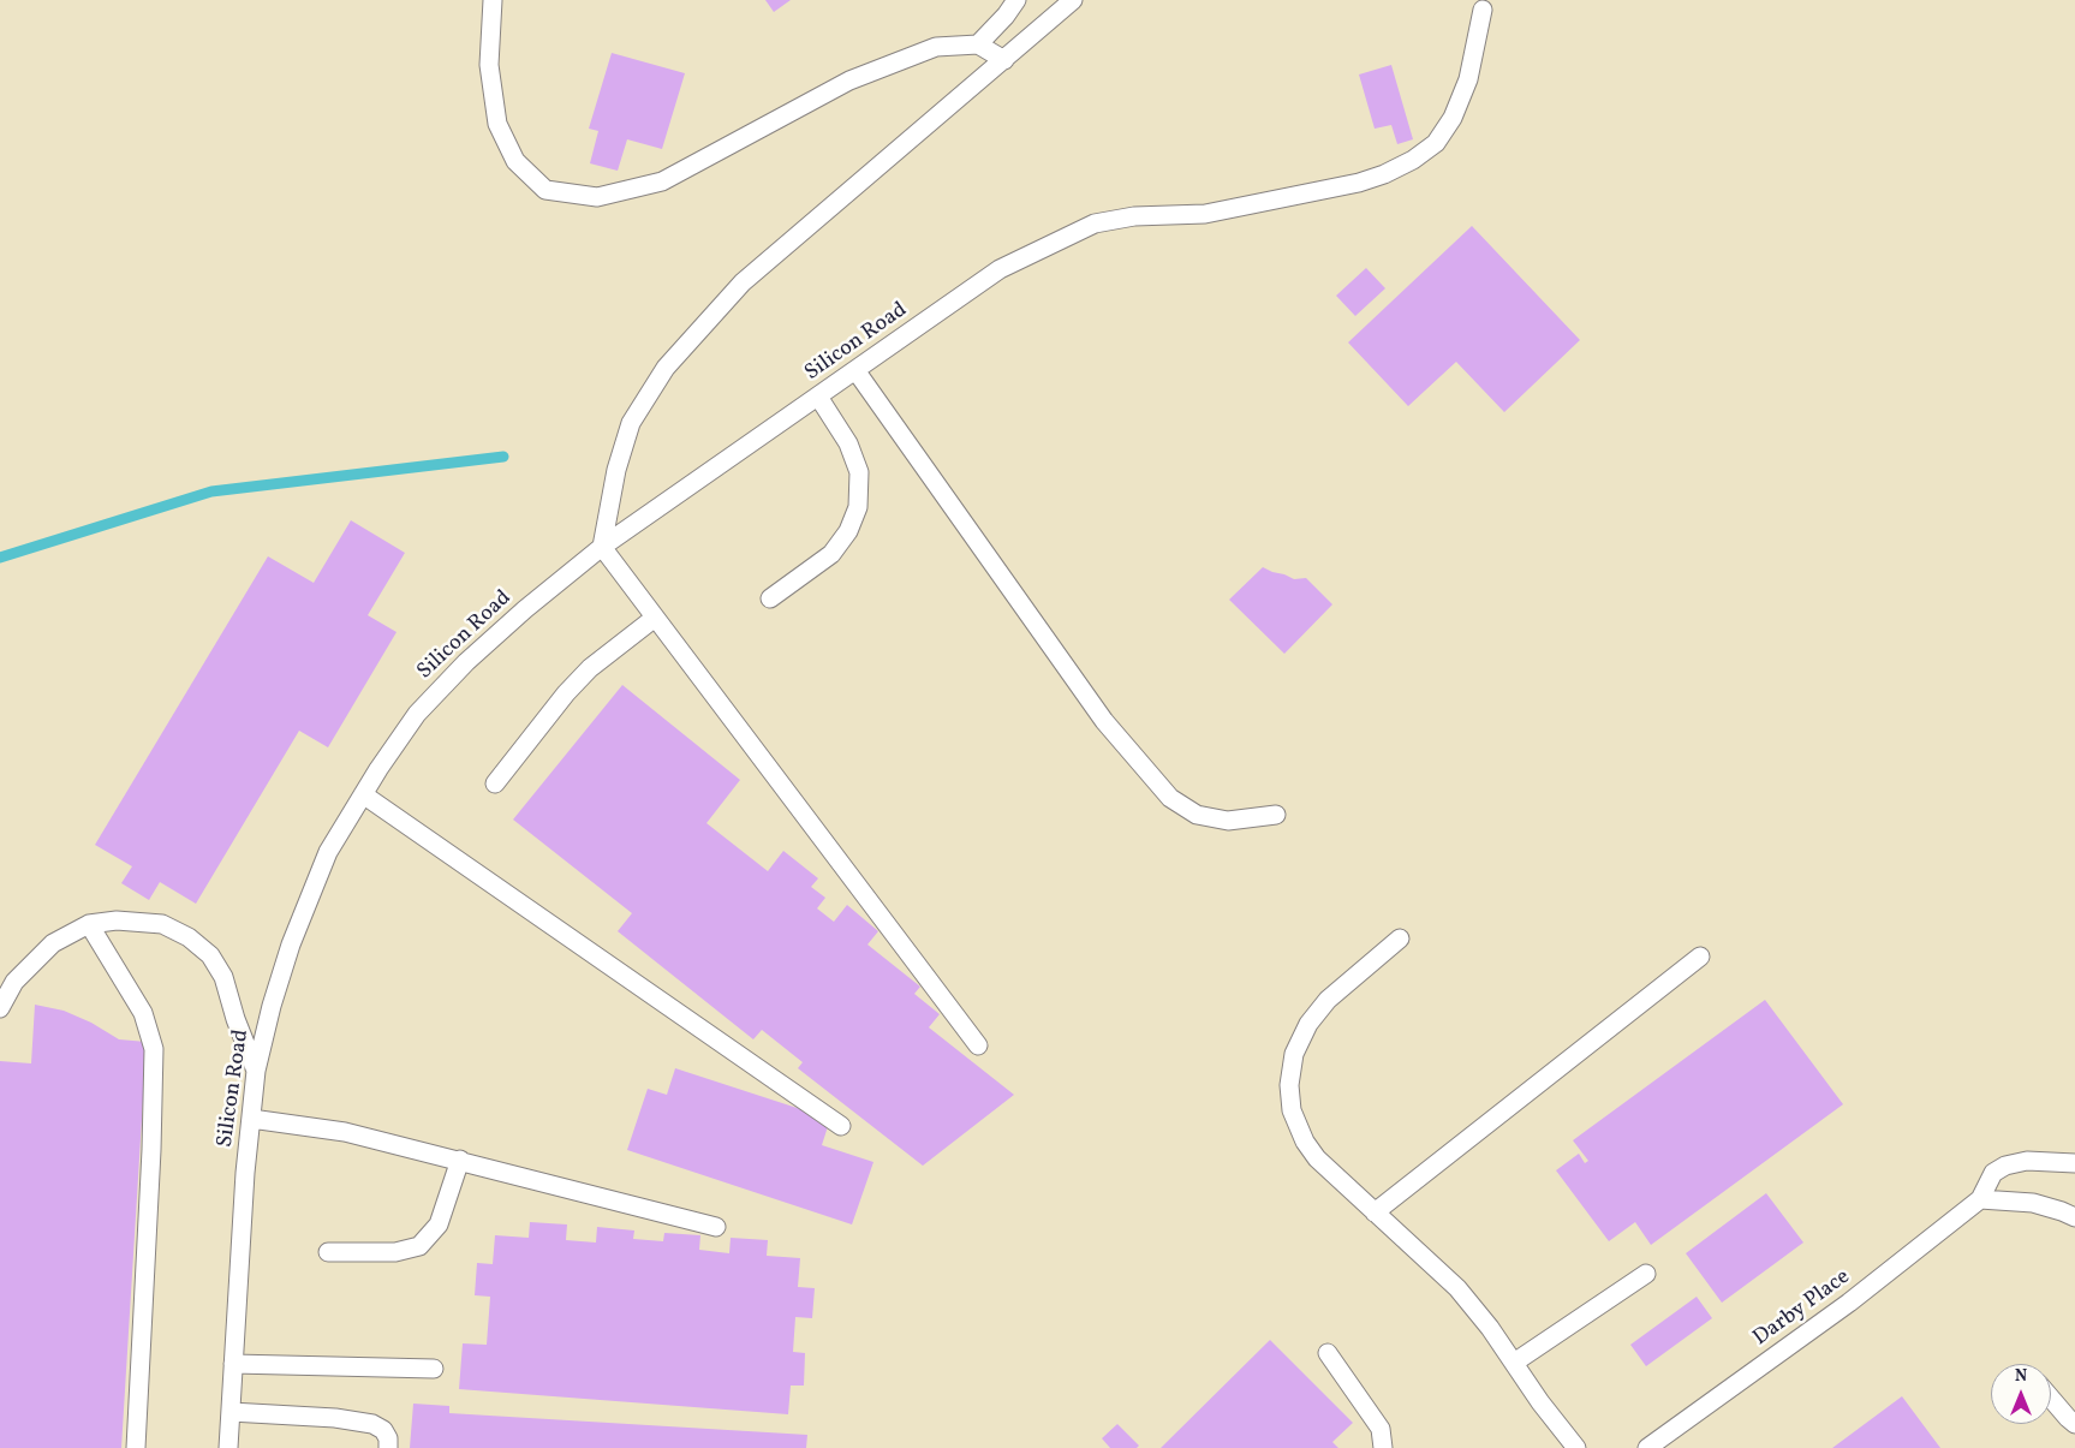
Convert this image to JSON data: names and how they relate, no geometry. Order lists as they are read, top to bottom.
{
  "streets": {
    "lane": ["Silicon Road", "Darby Place"]
  },
  "north": "top"
}
